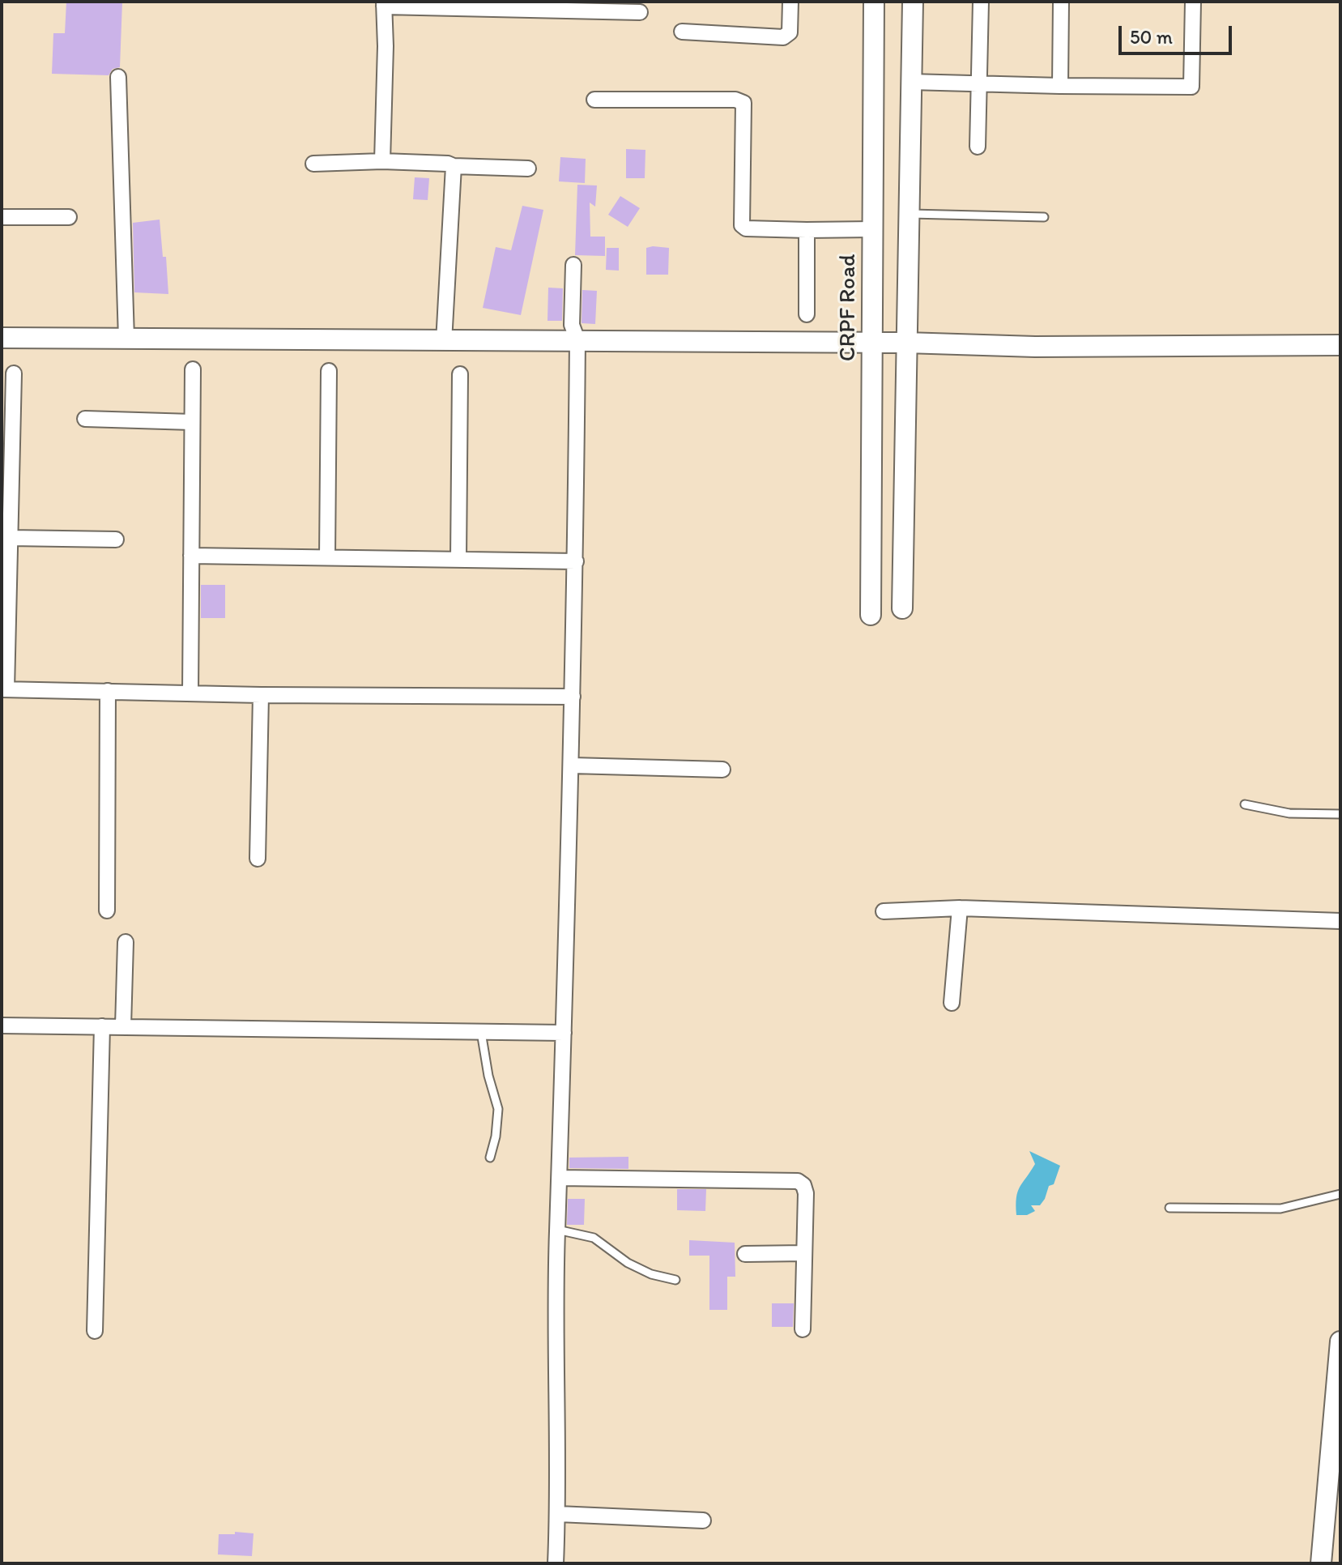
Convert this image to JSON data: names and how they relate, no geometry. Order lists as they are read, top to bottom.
{
  "streets": {
    "street": ["CRPF Road"]
  },
  "scale_bar": "50 m"
}
